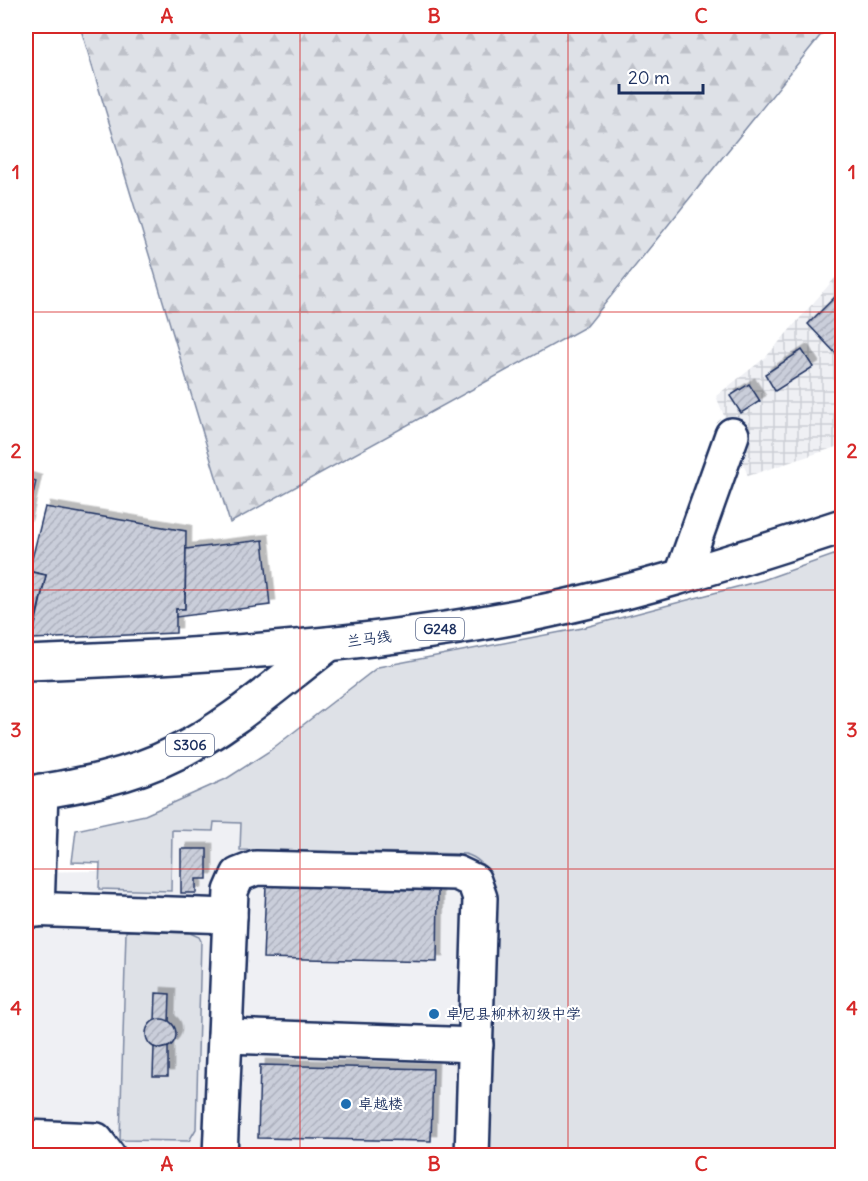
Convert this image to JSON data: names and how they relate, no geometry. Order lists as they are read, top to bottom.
{
  "streets": {
    "main road": ["G248", "兰马线", "S306"]
  },
  "crossings": [
    ["兰马线", "S306"]
  ],
  "places": ["卓尼县柳林初级中学", "卓越楼"],
  "scale_bar": "20 m",
  "grid": {
    "columns": ["A", "B", "C"],
    "rows": [
      "1",
      "2",
      "3",
      "4"
    ]
  }
}
